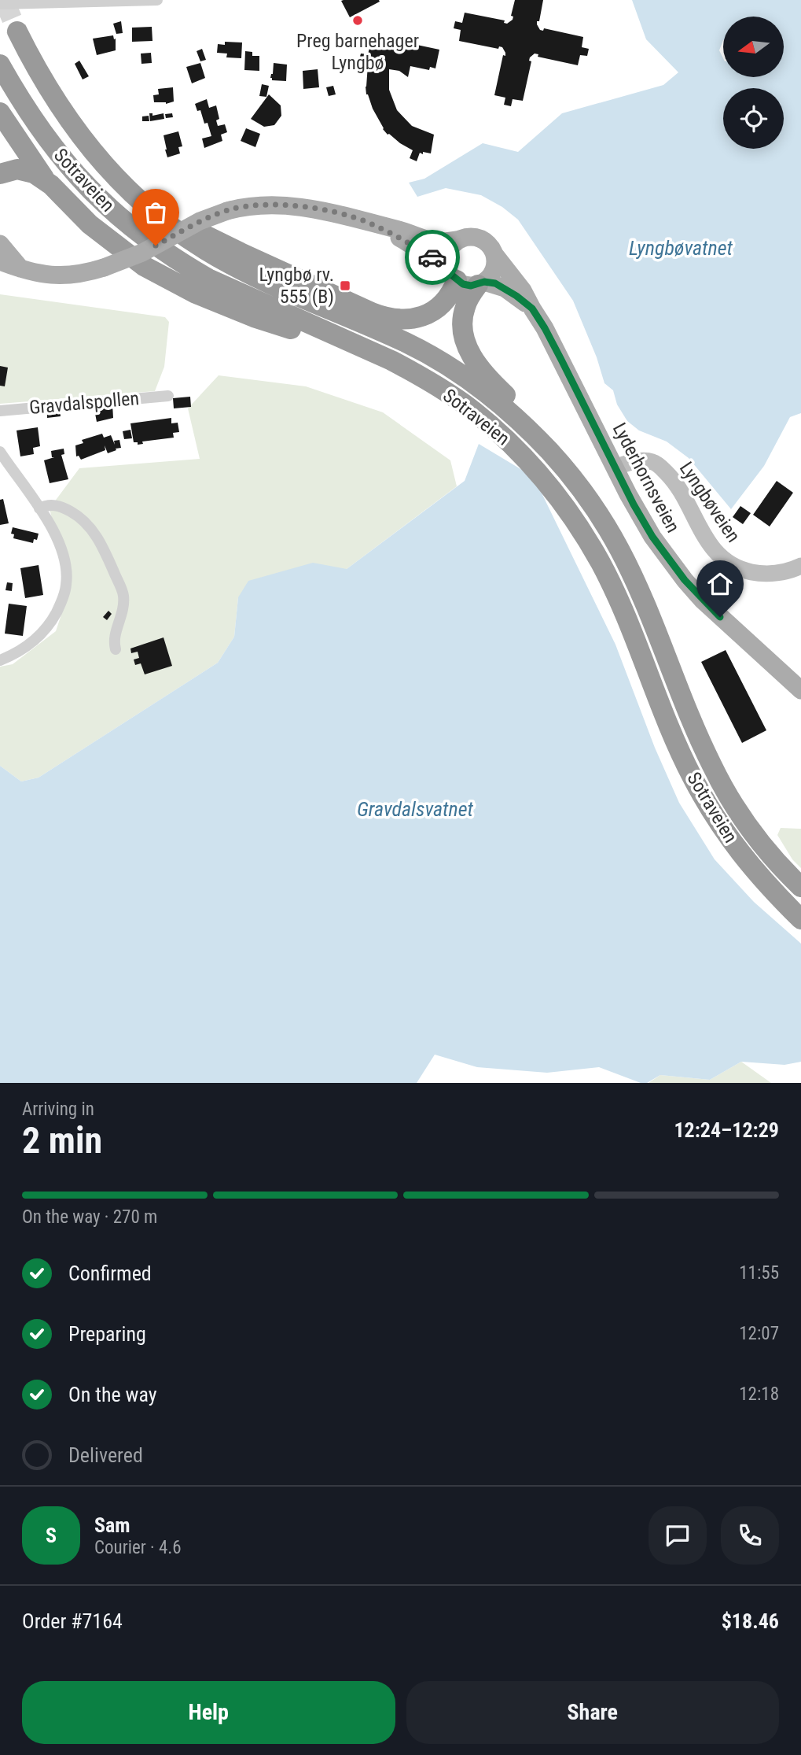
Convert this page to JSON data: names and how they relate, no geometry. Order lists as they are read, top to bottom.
{
  "streets": {
    "highway": ["Sotraveien"],
    "main road": ["Lyderhornsveien"],
    "street": ["Gravdalspollen", "Lyngbøveien"]
  },
  "crossings": [
    ["Lyderhornsveien", "Lyngbøveien"]
  ],
  "water": ["Lyngbøvatnet", "Gravdalsvatnet"],
  "places": {
    "other": ["Preg barnehager Lyngbø"],
    "transit": ["Lyngbø rv. 555 (B)"]
  },
  "north": "left",
  "page": {
    "heading": ["2 min", "Arriving in", "12:24–12:29"],
    "panel": [
      "Sam",
      "Courier · 4.6",
      "Order #7164",
      "$18.46"
    ],
    "bar": "On the way · 270 m",
    "list": [
      ["Confirmed", "11:55"],
      ["Preparing", "12:07"],
      ["On the way", "12:18"],
      "Delivered"
    ],
    "round": "S",
    "buttons": ["Help", "Share"]
  }
}
